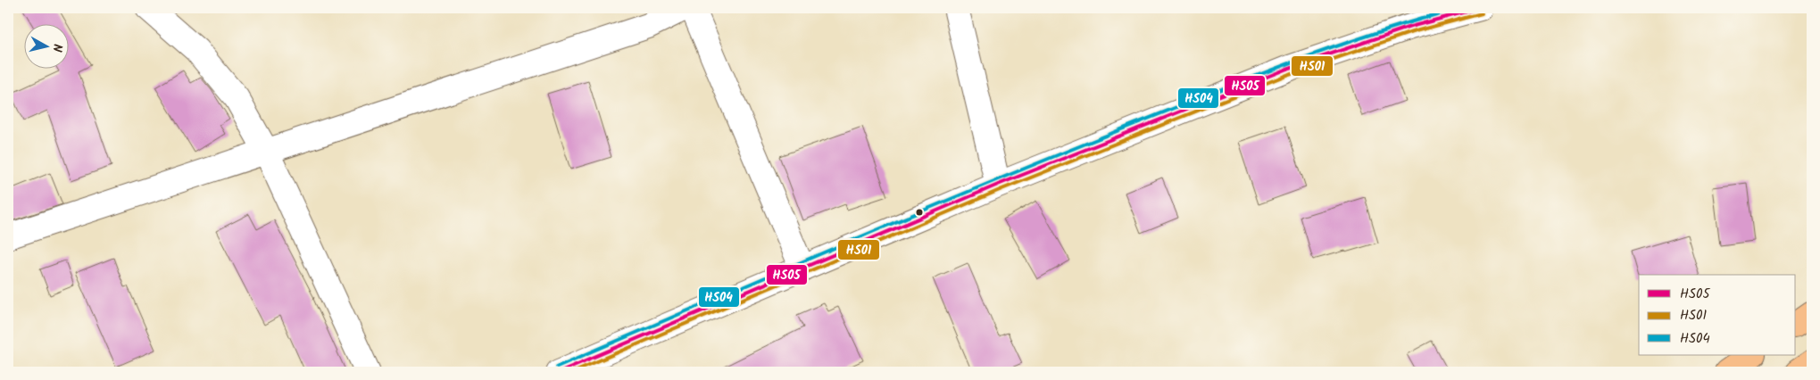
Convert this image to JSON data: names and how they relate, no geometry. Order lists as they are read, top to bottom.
{
  "lines": ["transit line HS05", "transit line HS04", "transit line HS01"],
  "legend": ["HS05", "HS01", "HS04"],
  "north": "right"
}
